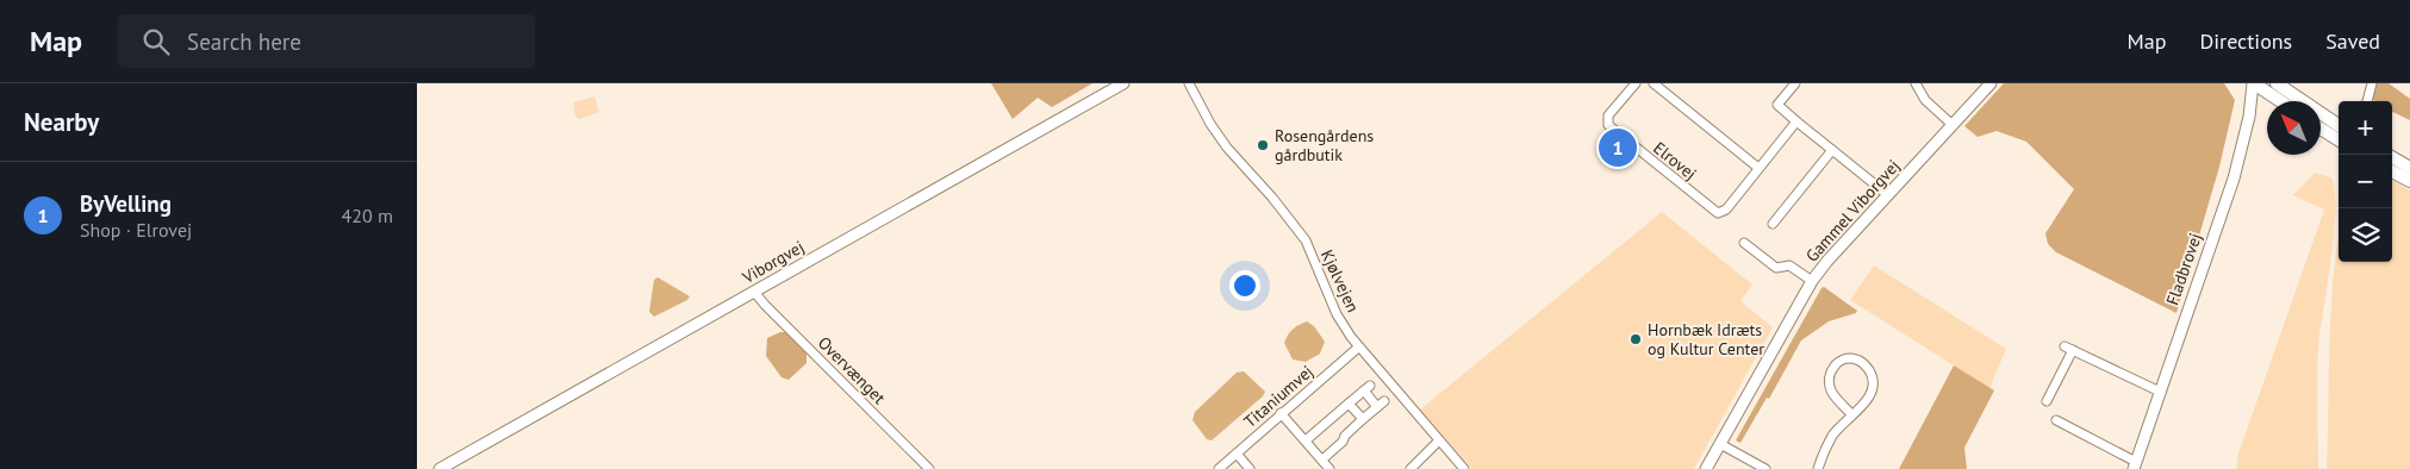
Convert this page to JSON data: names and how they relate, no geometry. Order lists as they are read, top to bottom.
{
  "streets": {
    "main road": ["Gammel Viborgvej", "Viborgvej", "Fladbrovej"],
    "street": [
      "Elrovej",
      "Kjølvejen",
      "Overvænget",
      "Titaniumvej"
    ]
  },
  "crossings": [
    ["Viborgvej", "Overvænget"],
    ["Kjølvejen", "Titaniumvej"]
  ],
  "places": ["Rosengårdens gårdbutik", "Hornbæk Idræts og Kultur Center"],
  "north": "top left",
  "page": {
    "header": "Map",
    "search": "Search here",
    "nav": ["Map", "Directions", "Saved"],
    "heading": "Nearby",
    "map_buttons": ["+", "−"],
    "pins": "1",
    "list": [
      {
        "mark": "1",
        "name": "ByVelling",
        "note": "Shop · Elrovej",
        "value": "420 m"
      }
    ]
  }
}
